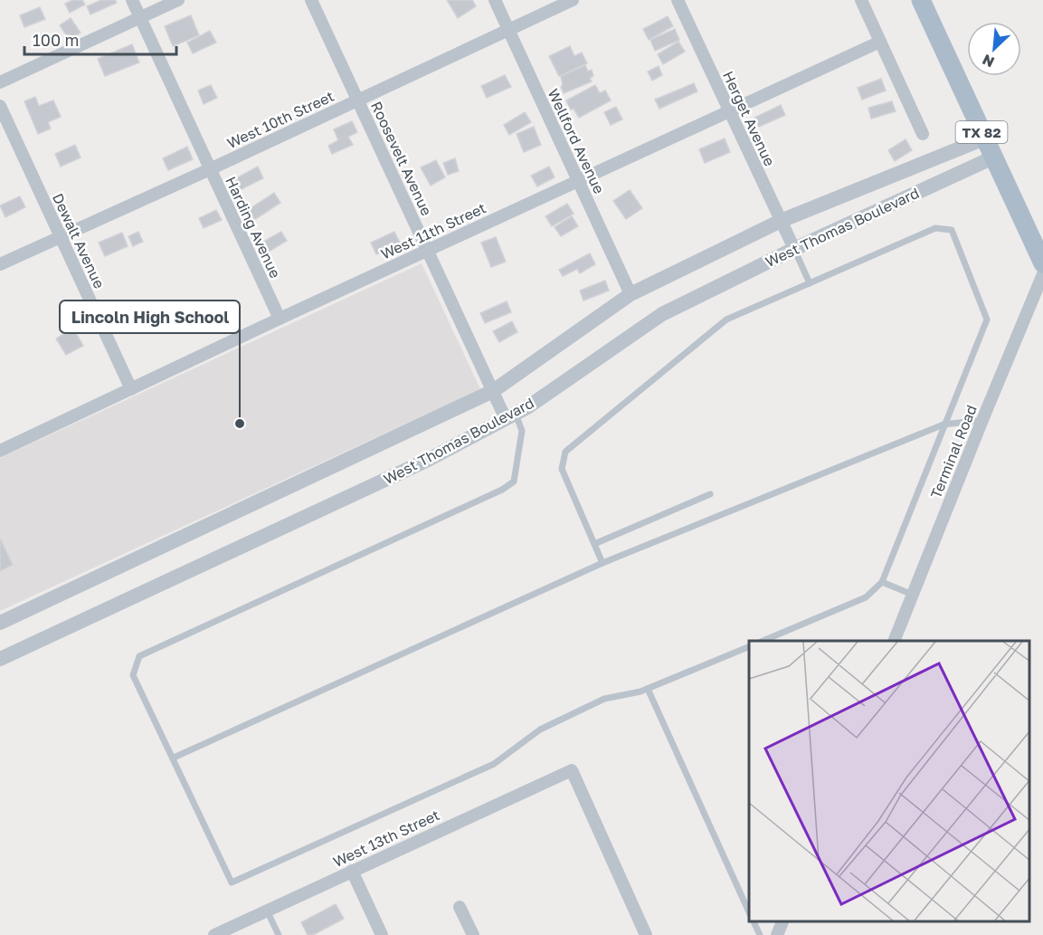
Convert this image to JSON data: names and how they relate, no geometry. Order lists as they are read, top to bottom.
{
  "streets": {
    "main road": ["TX 82"],
    "street": [
      "Herget Avenue",
      "West 10th Street",
      "Wellford Avenue",
      "Roosevelt Avenue",
      "Harding Avenue",
      "West Thomas Boulevard",
      "West 11th Street",
      "Dewalt Avenue",
      "Terminal Road",
      "West 13th Street"
    ]
  },
  "crossings": [
    ["Herget Avenue", "West Thomas Boulevard"],
    ["Herget Avenue", "West 11th Street"],
    ["West 10th Street", "Wellford Avenue"],
    ["West 10th Street", "Roosevelt Avenue"],
    ["West 10th Street", "Harding Avenue"],
    ["West 10th Street", "Dewalt Avenue"],
    ["TX 82", "West Thomas Boulevard"],
    ["Wellford Avenue", "West Thomas Boulevard"],
    ["Wellford Avenue", "West 11th Street"],
    ["Roosevelt Avenue", "West Thomas Boulevard"],
    ["Roosevelt Avenue", "West 11th Street"],
    ["Harding Avenue", "West 11th Street"],
    ["West 11th Street", "Dewalt Avenue"]
  ],
  "places": ["Lincoln High School"],
  "scale_bar": "100 m",
  "north": "bottom left"
}
